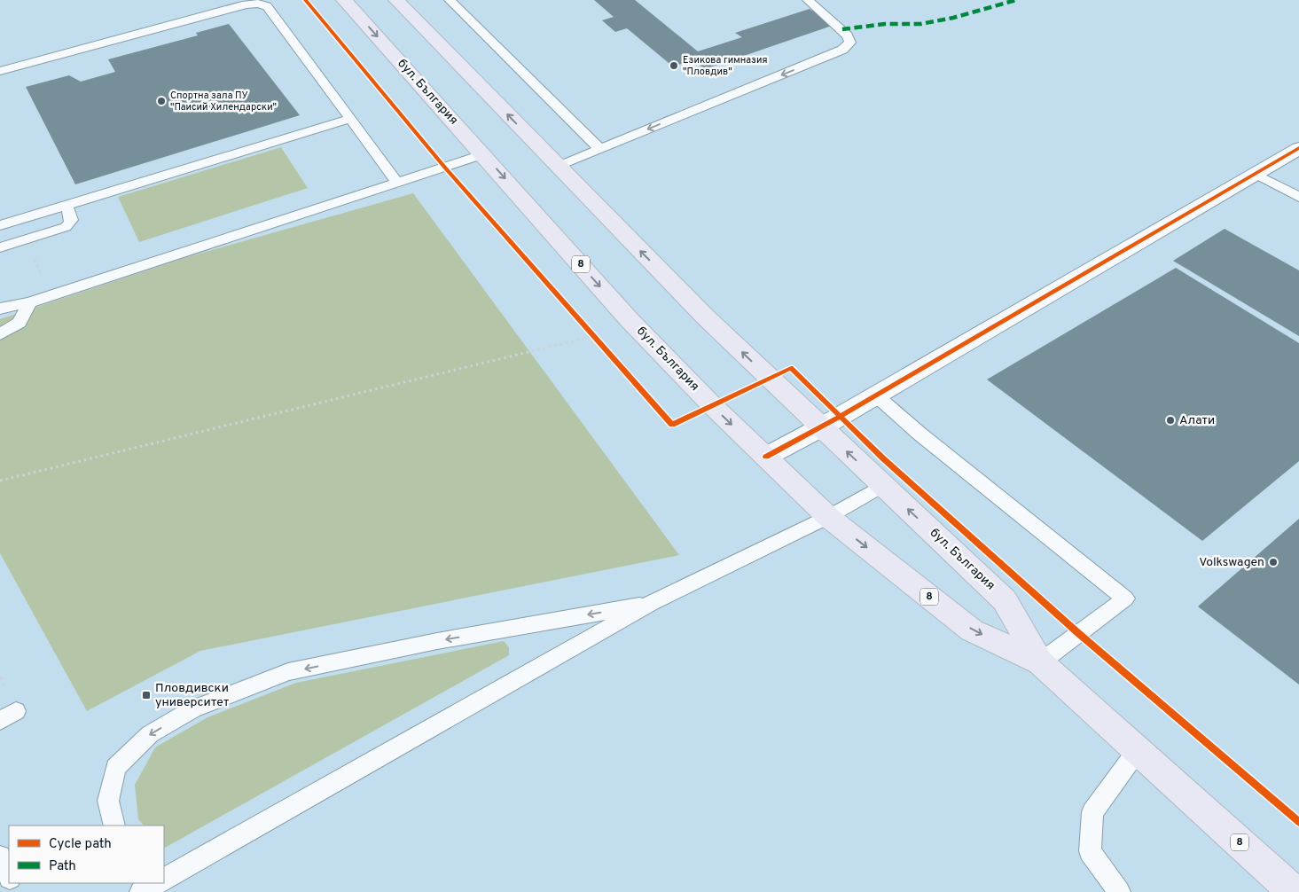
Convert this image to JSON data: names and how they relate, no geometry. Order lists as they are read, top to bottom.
{
  "streets": {
    "main road": ["бул. България", "8"]
  },
  "places": {
    "other": [
      "Езикова гимназия \"Пловдив\"",
      "Спортна зала ПУ \"Паисий Хилендарски\"",
      "Алати",
      "Volkswagen"
    ],
    "transit": ["Пловдивски университет"]
  },
  "legend": ["Cycle path", "Path"]
}
